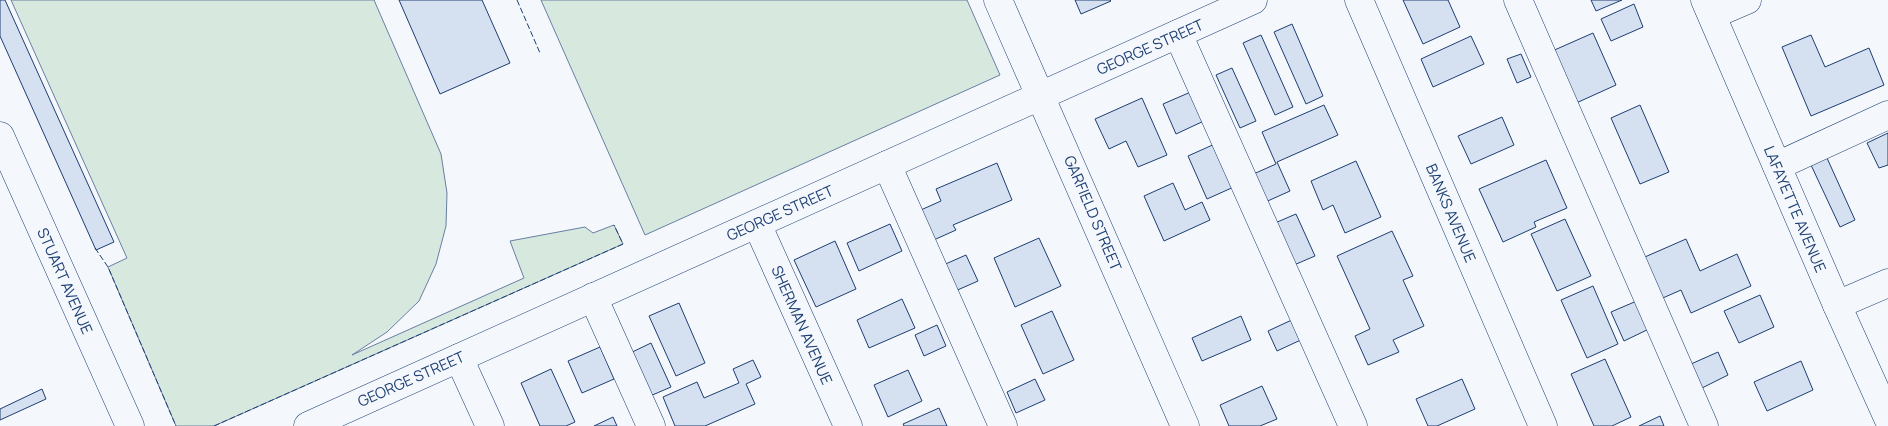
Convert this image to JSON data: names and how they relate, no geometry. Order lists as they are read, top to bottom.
{
  "streets": {
    "street": [
      "GEORGE STREET",
      "LAFAYETTE AVENUE",
      "GARFIELD STREET",
      "BANKS AVENUE",
      "STUART AVENUE",
      "SHERMAN AVENUE"
    ]
  },
  "crossings": [
    ["GEORGE STREET", "GARFIELD STREET"],
    ["GEORGE STREET", "SHERMAN AVENUE"]
  ]
}
